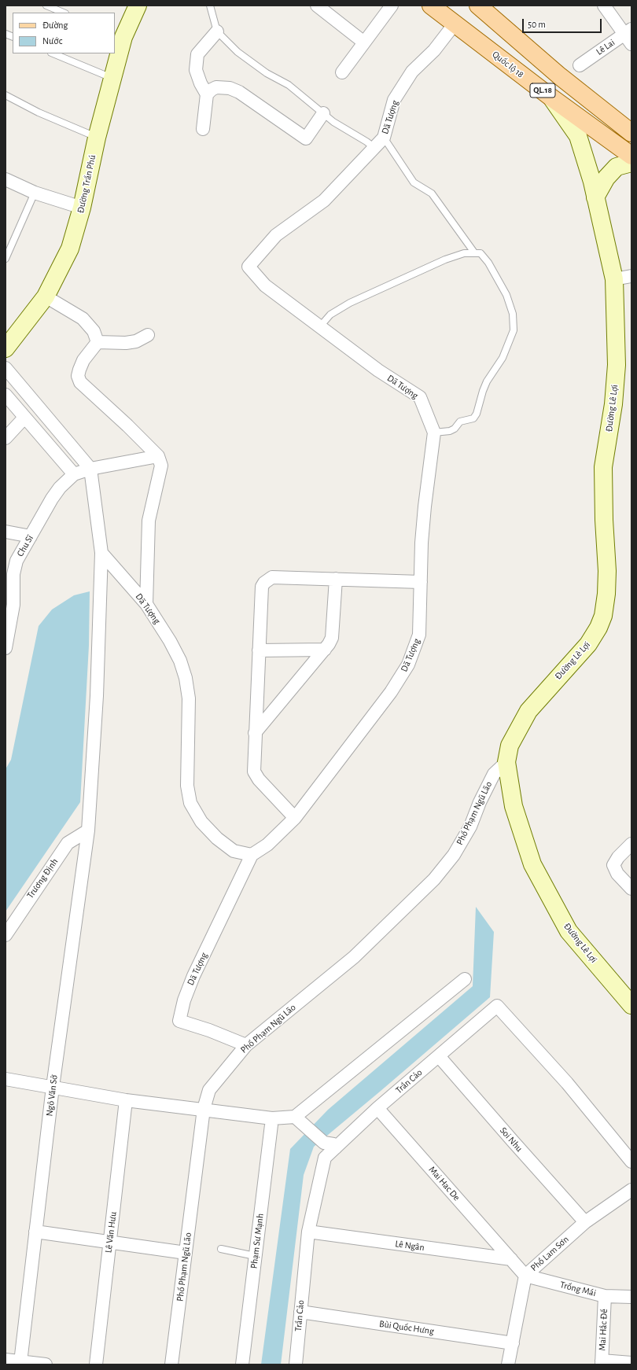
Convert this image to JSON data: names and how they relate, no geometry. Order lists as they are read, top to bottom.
{
  "streets": {
    "main road": ["Quốc lộ 18", "QL.18"],
    "street": [
      "Lê Lai",
      "Dã Tượng",
      "Đường Trần Phú",
      "Đường Lê Lợi",
      "Chu Sĩ",
      "Phố Phạm Ngũ Lão",
      "Trương Định",
      "Trần Cảo",
      "Ngô Văn Sở",
      "Soi Nhu",
      "Mai Hac De",
      "Lê Văn Hưu",
      "Phạm Sư Mạnh",
      "Lê Ngân",
      "Phố Lam Sơn",
      "Trống Mái",
      "Bùi Quốc Hưng",
      "Mai Hắc Đế"
    ]
  },
  "crossings": [
    ["Quốc lộ 18", "Dã Tượng"],
    ["Quốc lộ 18", "Đường Lê Lợi"],
    ["Dã Tượng", "Phố Phạm Ngũ Lão"],
    ["Dã Tượng", "Ngô Văn Sở"],
    ["Đường Lê Lợi", "Phố Phạm Ngũ Lão"],
    ["Trương Định", "Ngô Văn Sở"],
    ["Trần Cảo", "Soi Nhu"],
    ["Trần Cảo", "Mai Hac De"],
    ["Trần Cảo", "Lê Ngân"],
    ["Trần Cảo", "Bùi Quốc Hưng"],
    ["Soi Nhu", "Phố Lam Sơn"],
    ["Mai Hac De", "Lê Ngân"],
    ["Mai Hac De", "Phố Lam Sơn"],
    ["Mai Hac De", "Trống Mái"],
    ["Phố Lam Sơn", "Trống Mái"],
    ["Phố Lam Sơn", "Bùi Quốc Hưng"],
    ["Trống Mái", "Mai Hắc Đế"]
  ],
  "legend": ["Đường", "Nước"],
  "scale_bar": "50 m"
}
